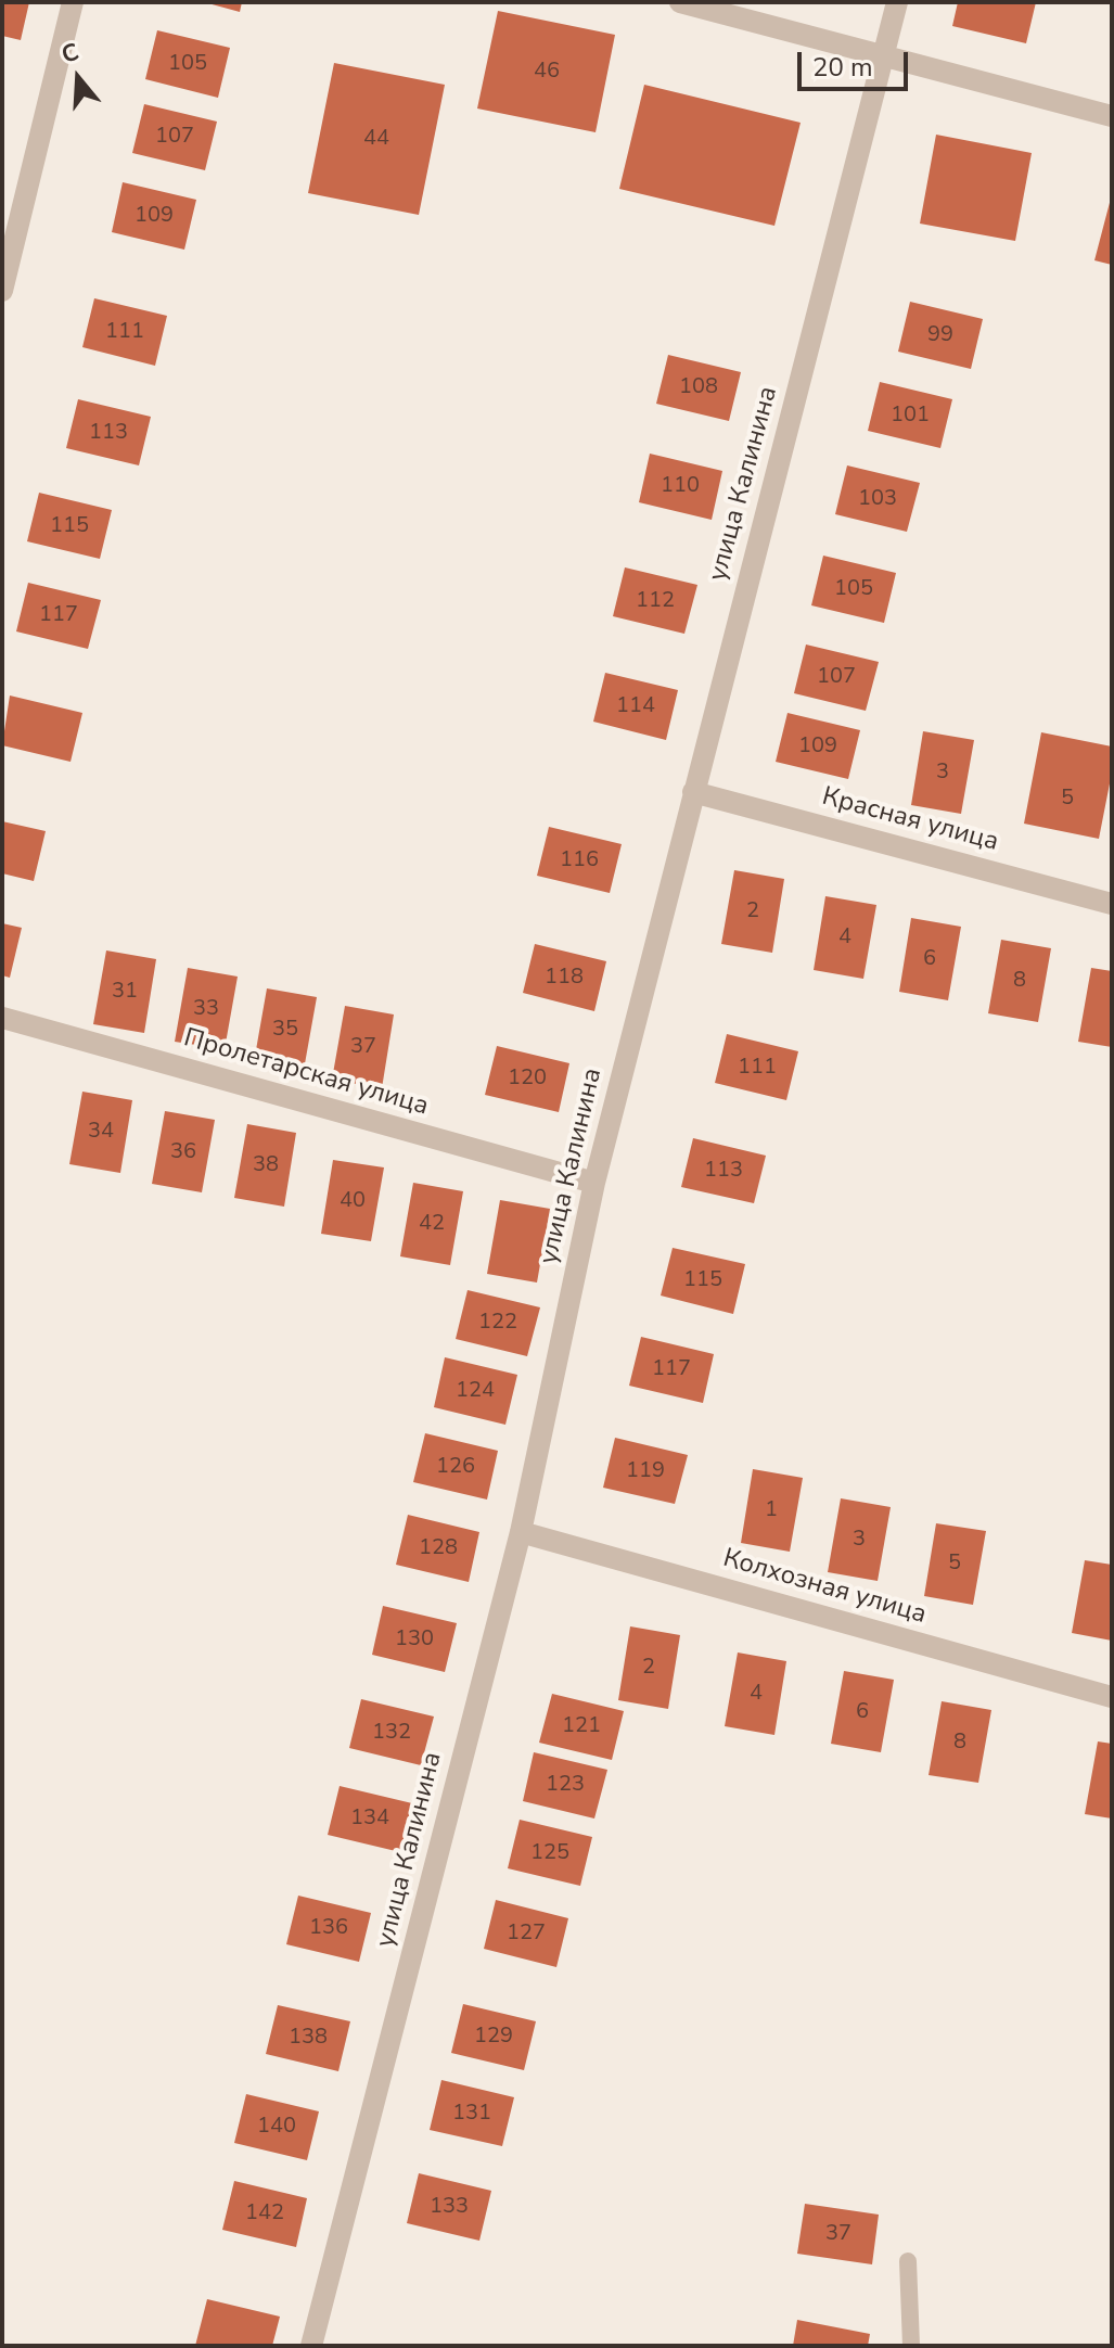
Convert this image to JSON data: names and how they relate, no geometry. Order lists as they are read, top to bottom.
{
  "streets": {
    "street": [
      "улица Калинина",
      "Красная улица",
      "Пролетарская улица",
      "Колхозная улица"
    ]
  },
  "crossings": [
    ["улица Калинина", "Красная улица"],
    ["улица Калинина", "Пролетарская улица"],
    ["улица Калинина", "Колхозная улица"]
  ],
  "house_numbers": [
    "105",
    "46",
    "107",
    "44",
    "109",
    "111",
    "99",
    "108",
    "101",
    "113",
    "110",
    "103",
    "115",
    "105",
    "112",
    "117",
    "107",
    "114",
    "109",
    "3",
    "5",
    "116",
    "2",
    "4",
    "6",
    "118",
    "8",
    "31",
    "33",
    "35",
    "37",
    "111",
    "120",
    "34",
    "36",
    "38",
    "113",
    "40",
    "42",
    "115",
    "122",
    "117",
    "124",
    "126",
    "119",
    "1",
    "3",
    "128",
    "5",
    "130",
    "2",
    "4",
    "6",
    "121",
    "132",
    "8",
    "123",
    "134",
    "125",
    "136",
    "127",
    "129",
    "138",
    "131",
    "140",
    "133",
    "142",
    "37"
  ],
  "scale_bar": "20 m",
  "north": "top"
}
